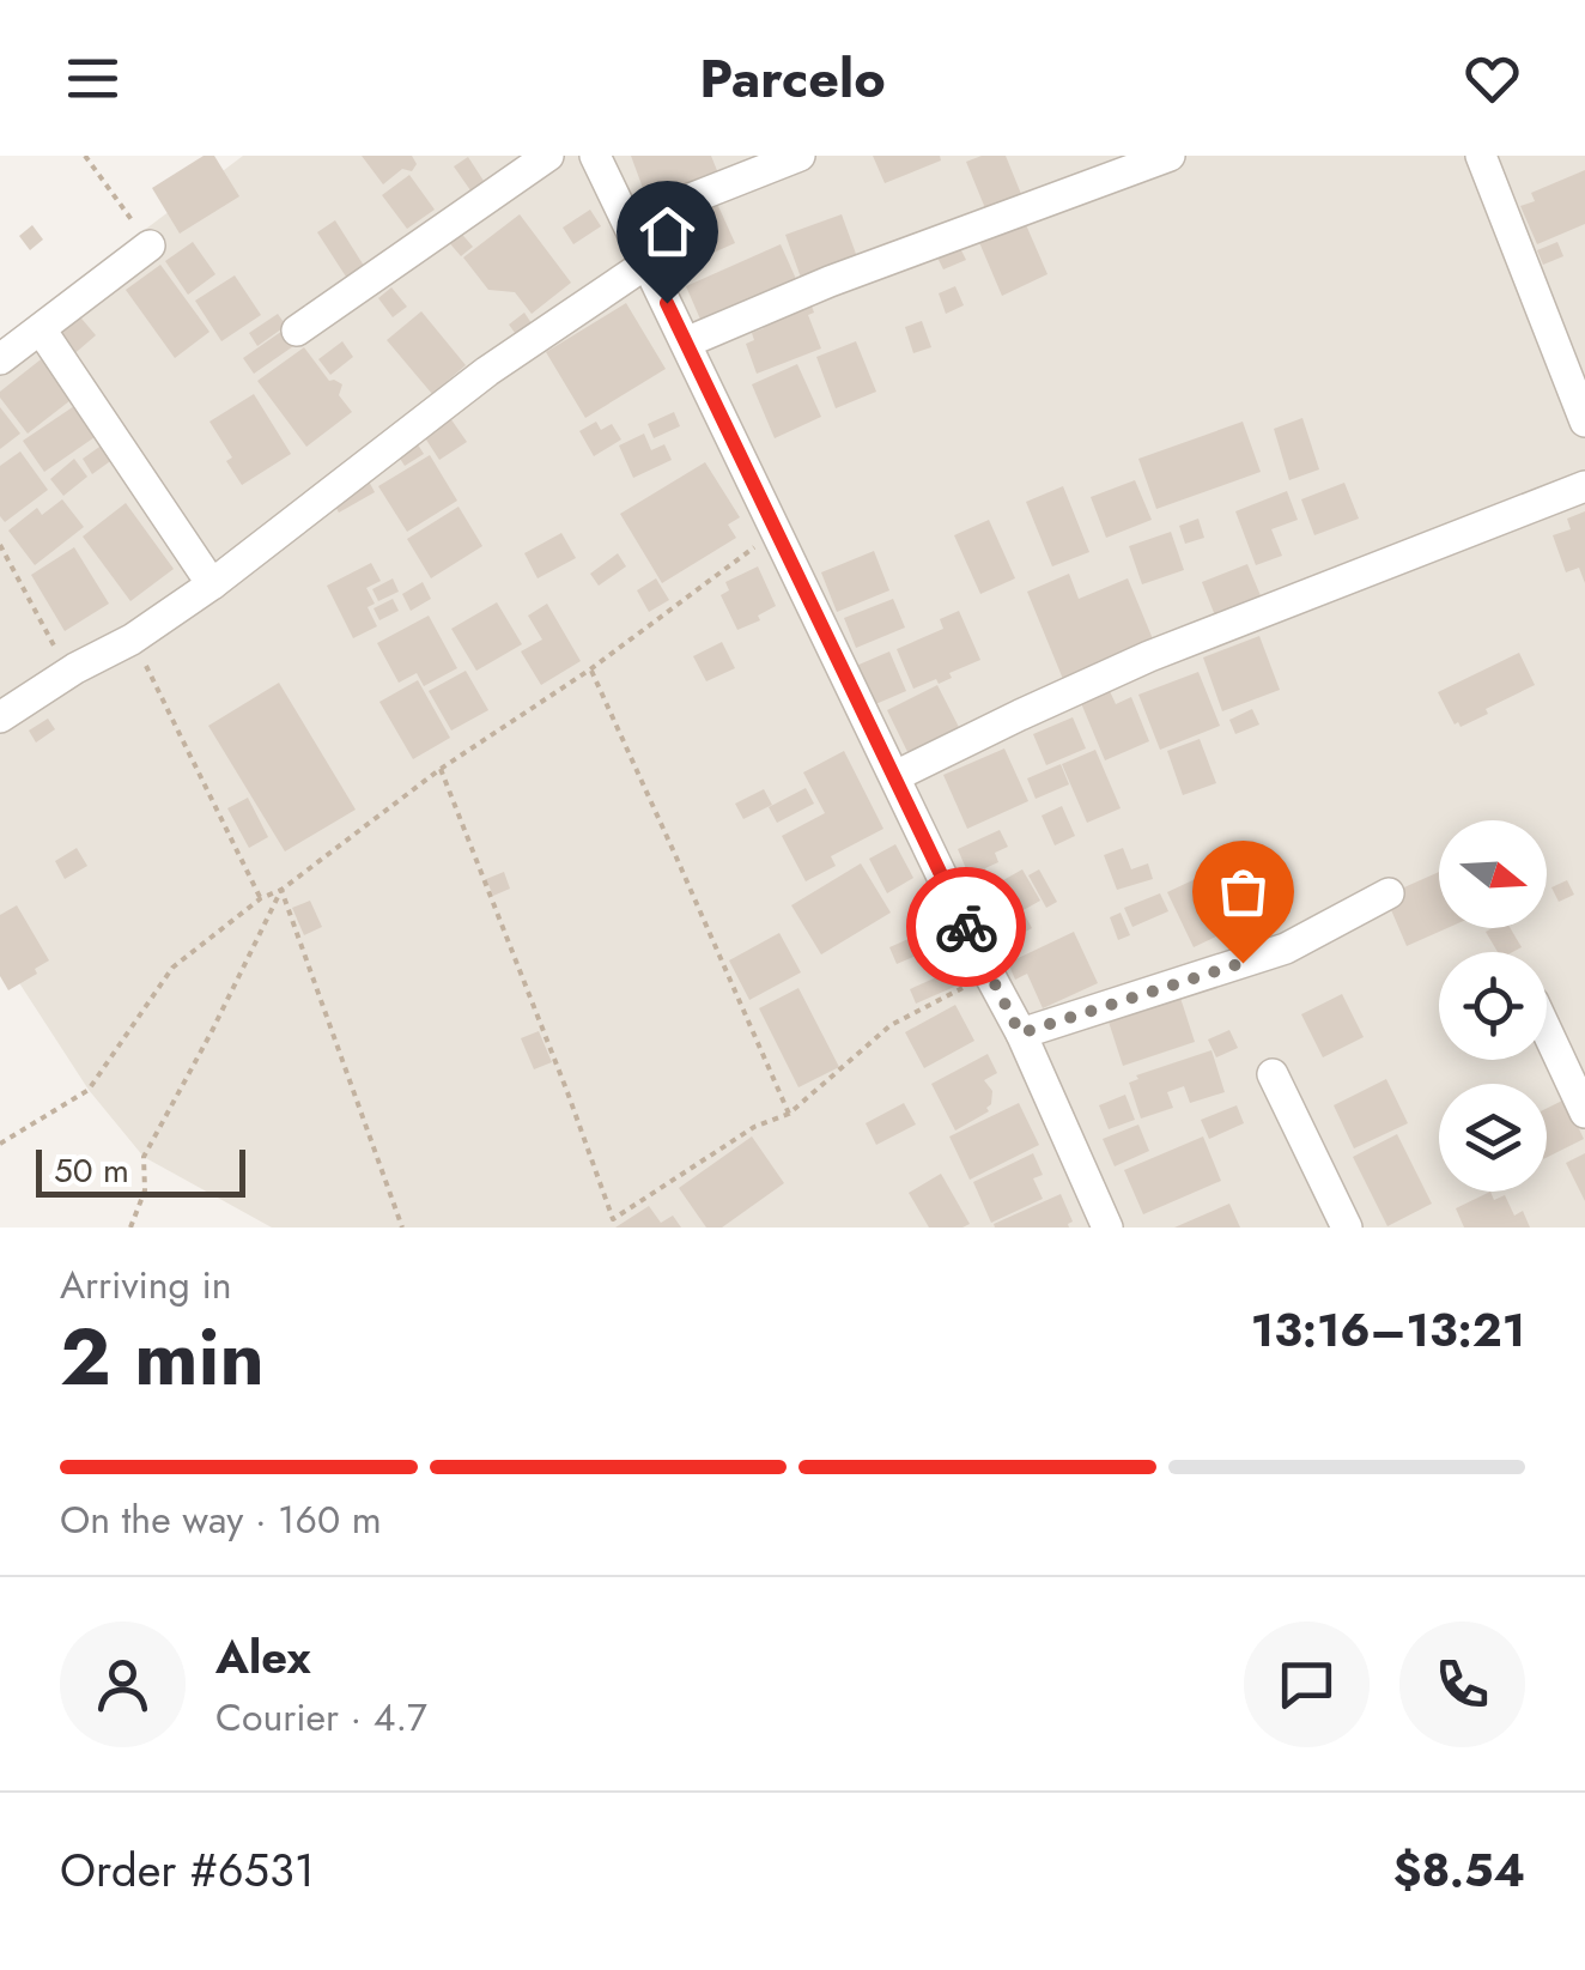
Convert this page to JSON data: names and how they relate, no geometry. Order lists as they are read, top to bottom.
{
  "scale_bar": "50 m",
  "north": "right",
  "page": {
    "header": "Parcelo",
    "scale": "50 m",
    "heading": ["2 min", "Arriving in", "13:16–13:21"],
    "panel": [
      "Alex",
      "Courier · 4.7",
      "Order #6531",
      "$8.54"
    ],
    "bar": "On the way · 160 m"
  }
}
